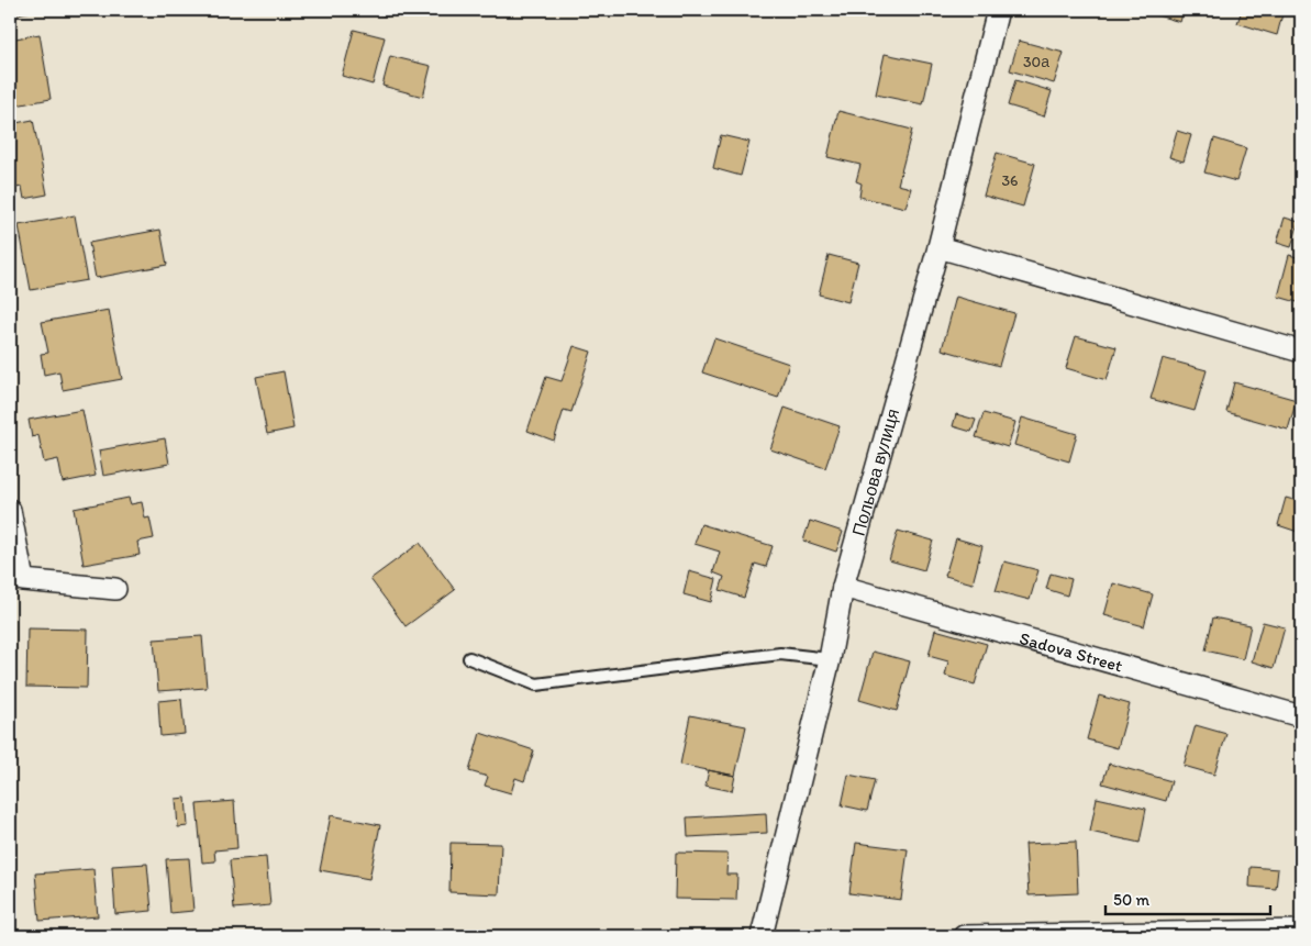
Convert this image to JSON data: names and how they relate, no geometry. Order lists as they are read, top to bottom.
{
  "streets": {
    "street": ["Польова вулиця", "Sadova Street"]
  },
  "crossings": [
    ["Польова вулиця", "Sadova Street"]
  ],
  "house_numbers": ["30а", "36"],
  "scale_bar": "50 m"
}
